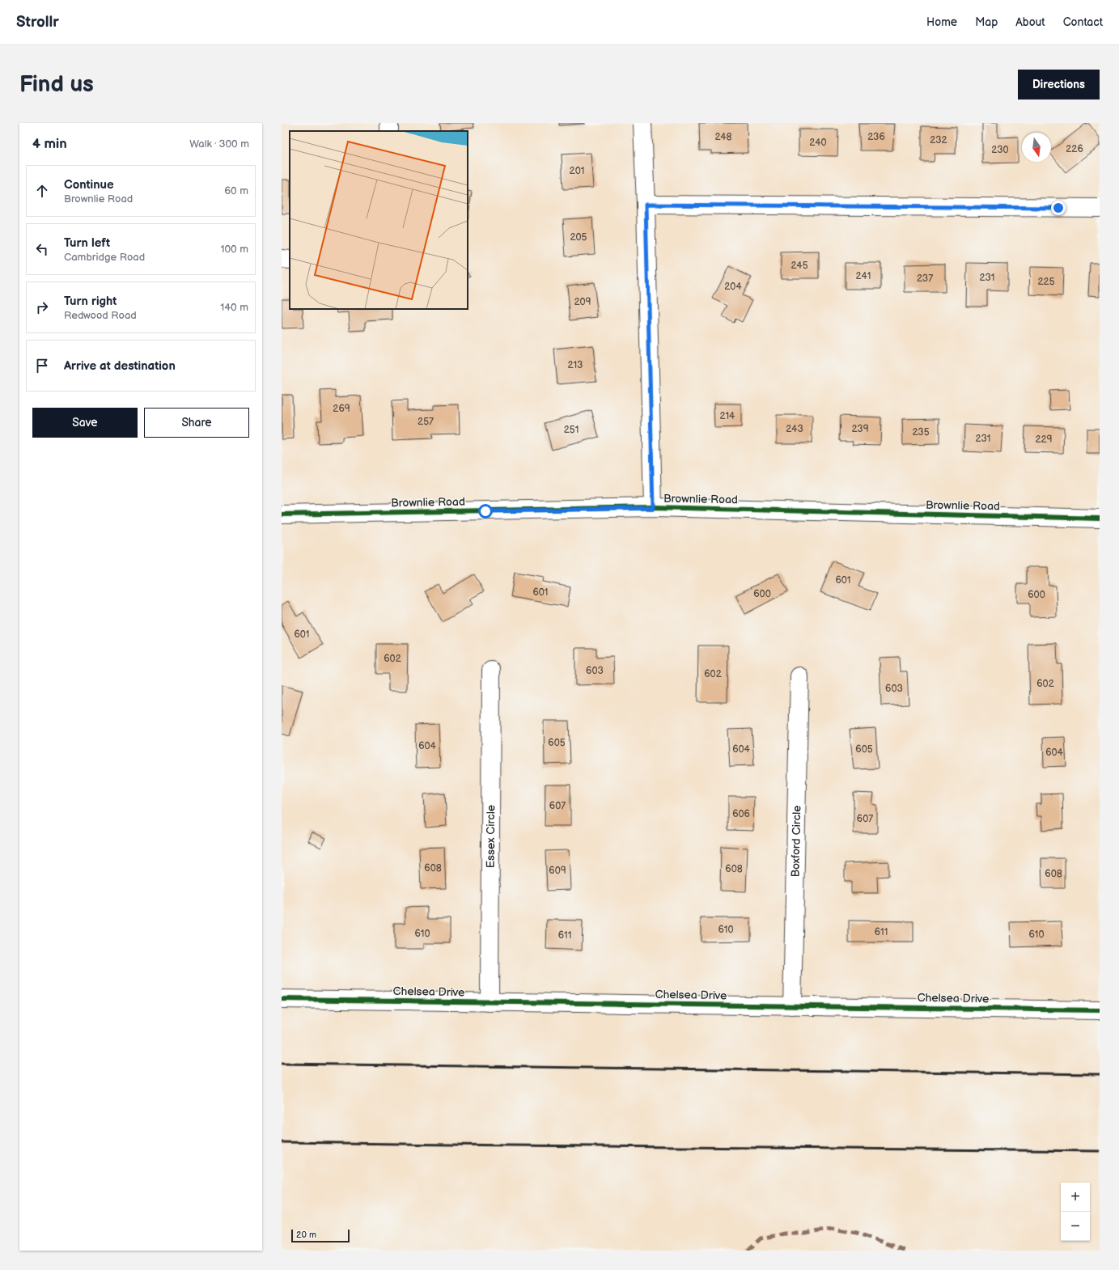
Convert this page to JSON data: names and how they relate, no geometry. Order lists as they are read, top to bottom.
{
  "streets": {
    "street": [
      "Brownlie Road",
      "Essex Circle",
      "Boxford Circle",
      "Chelsea Drive"
    ]
  },
  "crossings": [
    ["Essex Circle", "Chelsea Drive"],
    ["Boxford Circle", "Chelsea Drive"]
  ],
  "house_numbers": [
    "248",
    "236",
    "232",
    "240",
    "226",
    "230",
    "201",
    "205",
    "245",
    "241",
    "231",
    "237",
    "225",
    "204",
    "209",
    "213",
    "269",
    "214",
    "257",
    "243",
    "239",
    "251",
    "235",
    "231",
    "229",
    "601",
    "601",
    "600",
    "600",
    "601",
    "602",
    "603",
    "602",
    "602",
    "603",
    "605",
    "604",
    "604",
    "605",
    "604",
    "607",
    "606",
    "607",
    "608",
    "608",
    "609",
    "608",
    "610",
    "611",
    "610",
    "610",
    "611"
  ],
  "scale_bar": "20 m",
  "north": "bottom",
  "page": {
    "header": "Strollr",
    "nav": [
      "Home",
      "Map",
      "About",
      "Contact"
    ],
    "buttons": [
      "Directions",
      ["Save", "Share"]
    ],
    "title": "Find us",
    "heading": ["4 min", "Walk · 300 m"],
    "list": [
      ["Continue", "Brownlie Road", "60 m"],
      ["Turn left", "Cambridge Road", "100 m"],
      ["Turn right", "Redwood Road", "140 m"],
      "Arrive at destination"
    ],
    "map_buttons": ["+", "−"],
    "scale": "20 m"
  }
}
